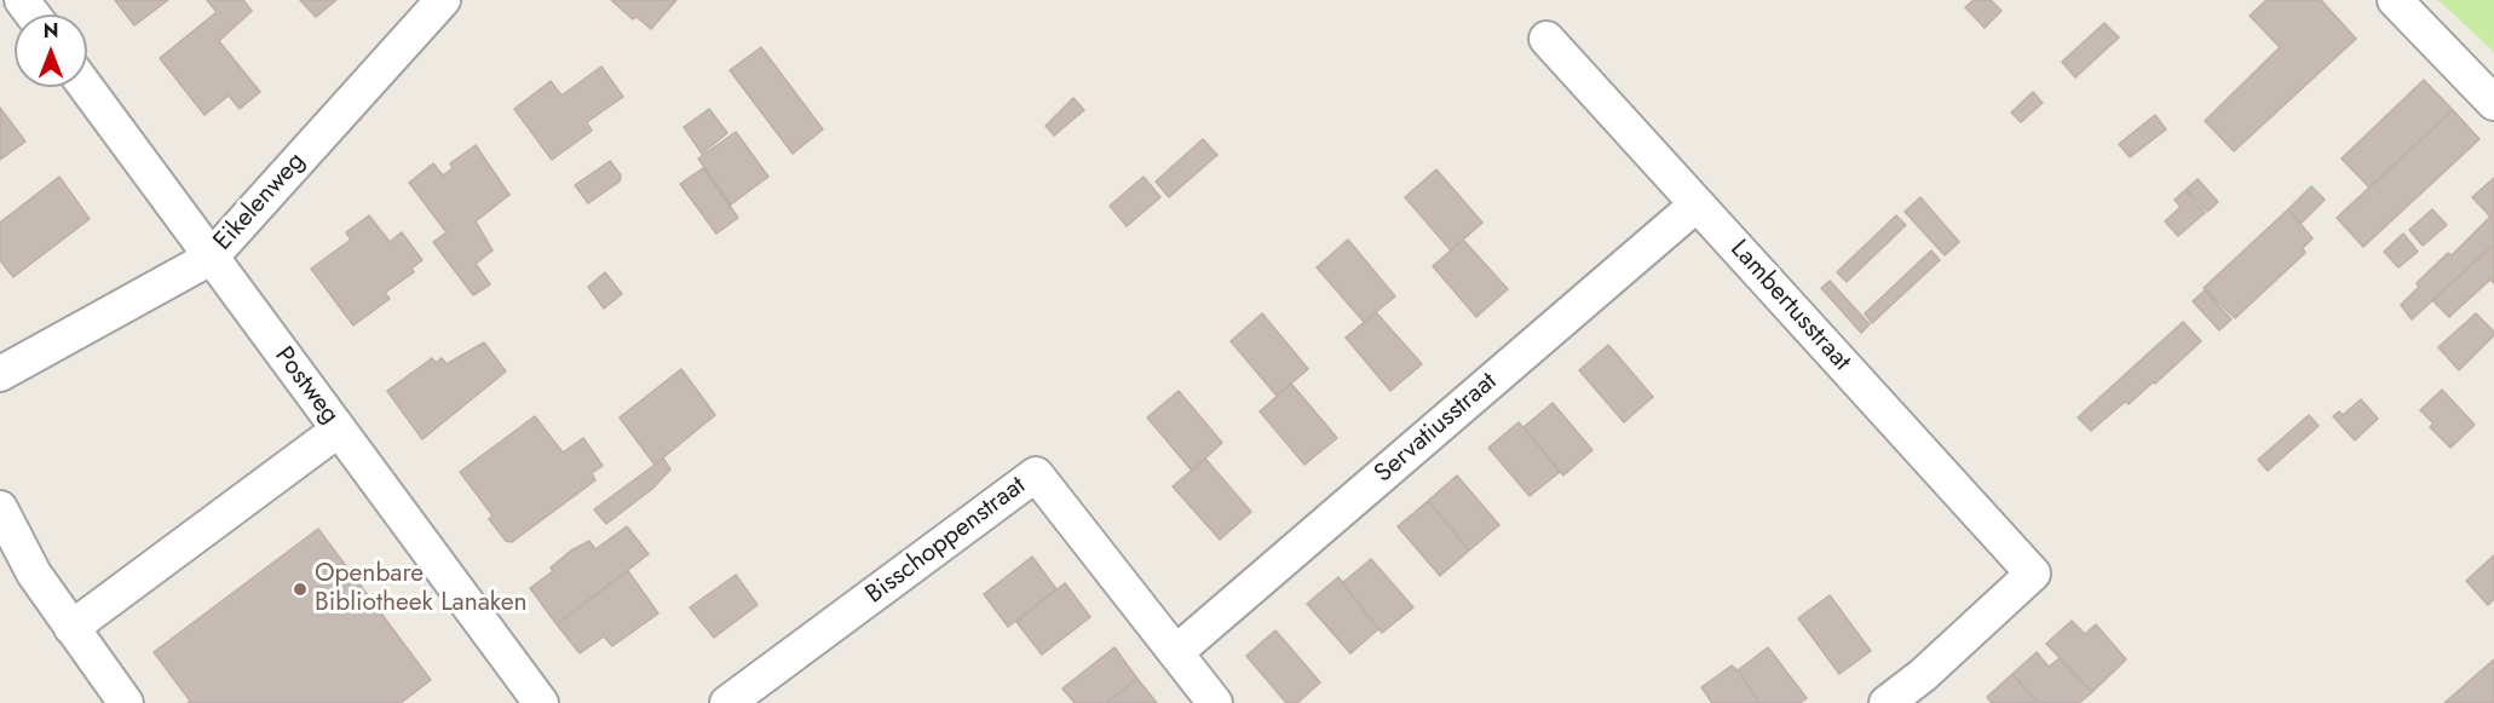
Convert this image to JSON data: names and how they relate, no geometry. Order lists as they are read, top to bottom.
{
  "streets": {
    "street": [
      "Eikelenweg",
      "Lambertusstraat",
      "Postweg",
      "Servatiusstraat",
      "Bisschoppenstraat"
    ]
  },
  "crossings": [
    ["Eikelenweg", "Postweg"],
    ["Lambertusstraat", "Servatiusstraat"],
    ["Servatiusstraat", "Bisschoppenstraat"]
  ],
  "places": ["Openbare Bibliotheek Lanaken"],
  "north": "top"
}
